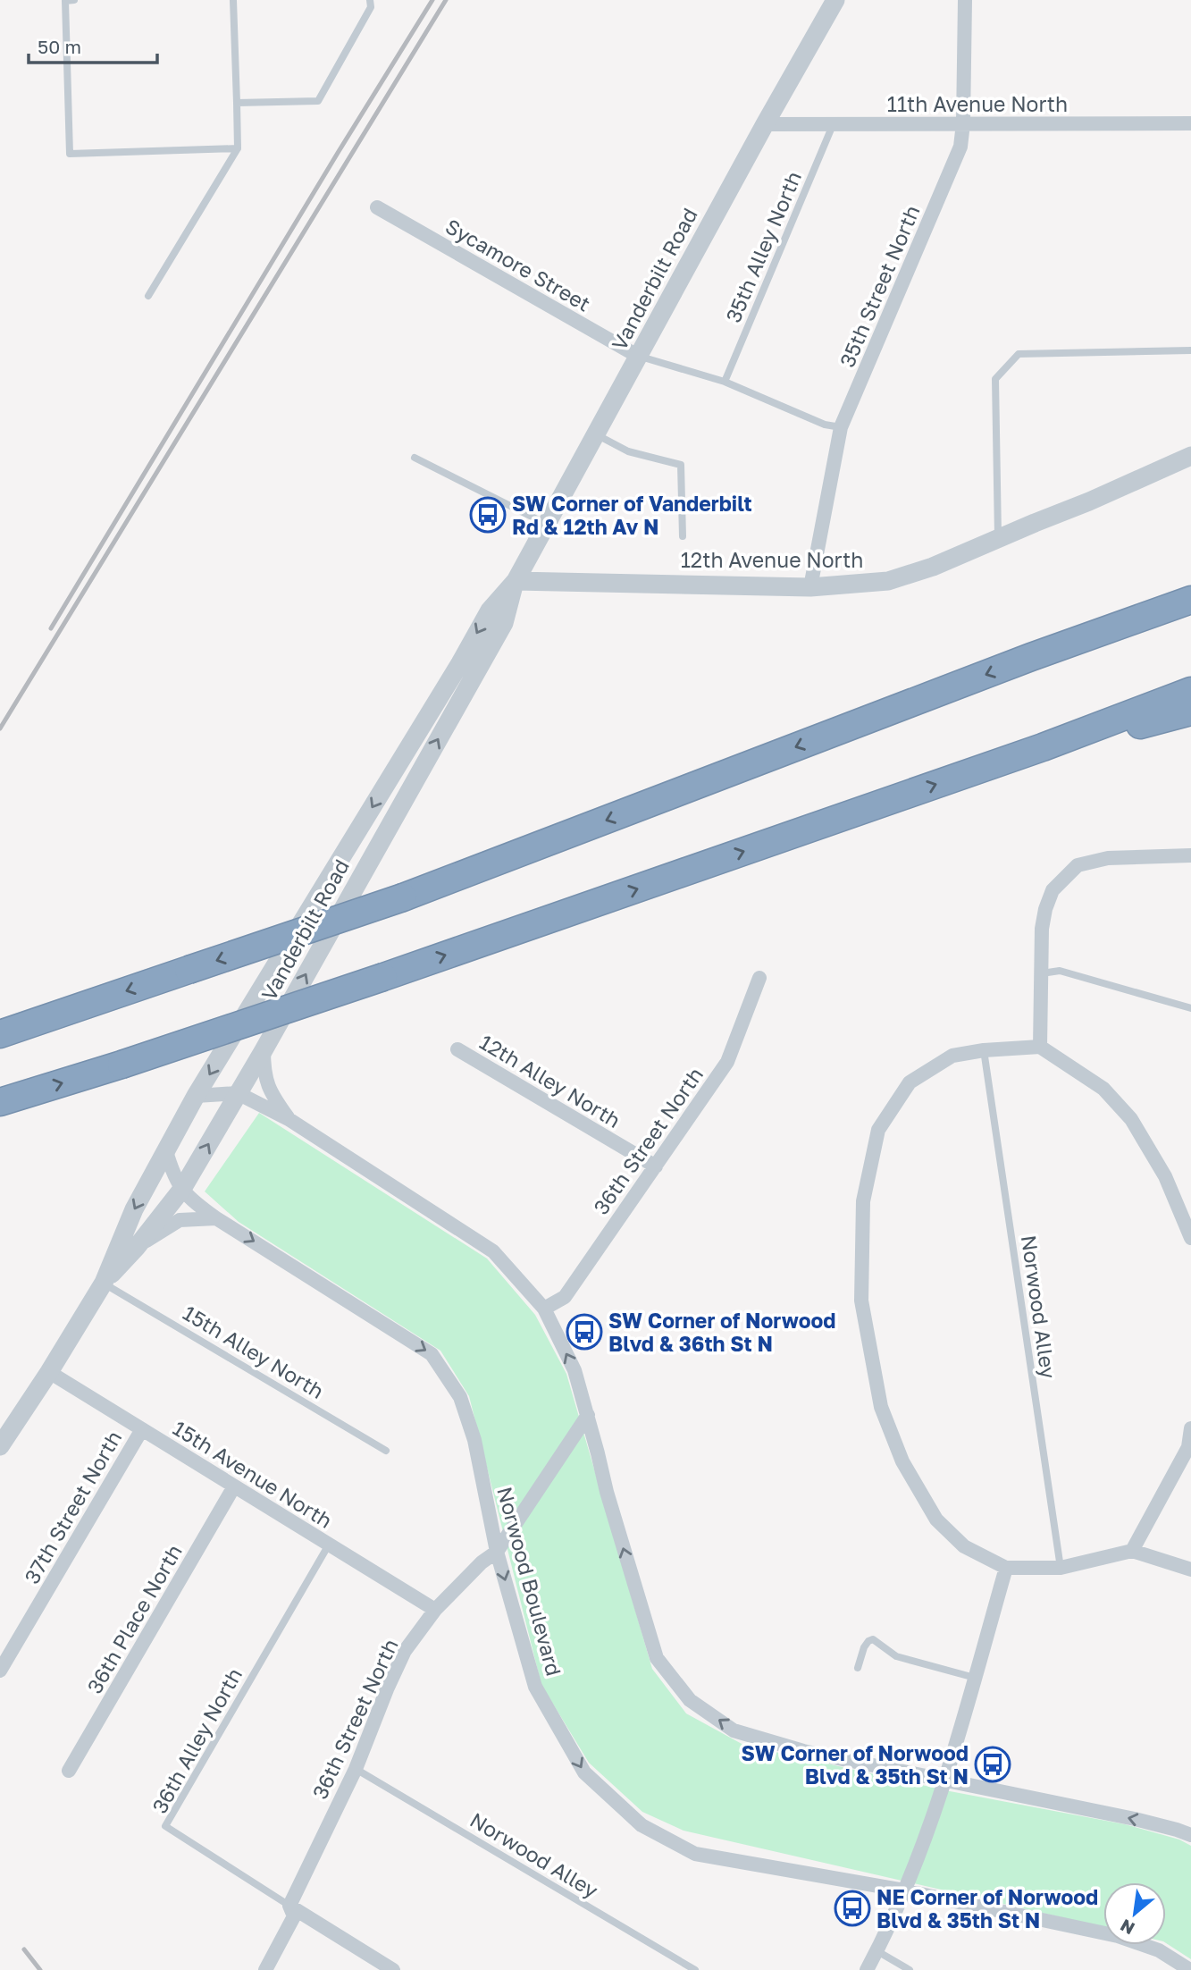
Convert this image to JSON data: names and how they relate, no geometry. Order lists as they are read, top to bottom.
{
  "streets": {
    "street": [
      "11th Avenue North",
      "Sycamore Street",
      "Vanderbilt Road",
      "35th Street North",
      "12th Avenue North",
      "12th Alley North",
      "36th Street North",
      "15th Avenue North",
      "37th Street North",
      "Norwood Boulevard",
      "36th Place North"
    ],
    "lane": [
      "35th Alley North",
      "Norwood Alley",
      "15th Alley North",
      "36th Alley North"
    ]
  },
  "crossings": [
    ["11th Avenue North", "35th Alley North"],
    ["11th Avenue North", "Vanderbilt Road"],
    ["11th Avenue North", "35th Street North"],
    ["Sycamore Street", "Vanderbilt Road"],
    ["Vanderbilt Road", "12th Avenue North"],
    ["Vanderbilt Road", "15th Alley North"],
    ["Vanderbilt Road", "15th Avenue North"],
    ["Vanderbilt Road", "Norwood Boulevard"],
    ["35th Street North", "12th Avenue North"],
    ["12th Alley North", "36th Street North"],
    ["36th Street North", "Norwood Alley"],
    ["36th Street North", "15th Avenue North"],
    ["36th Street North", "Norwood Boulevard"],
    ["36th Street North", "36th Alley North"],
    ["15th Avenue North", "37th Street North"],
    ["15th Avenue North", "36th Place North"],
    ["15th Avenue North", "36th Alley North"]
  ],
  "places": {
    "bus stop": [
      "SW Corner of Vanderbilt Rd & 12th Av N",
      "SW Corner of Norwood Blvd & 36th St N",
      "SW Corner of Norwood Blvd & 35th St N",
      "NE Corner of Norwood Blvd & 35th St N"
    ]
  },
  "scale_bar": "50 m",
  "north": "bottom left"
}
